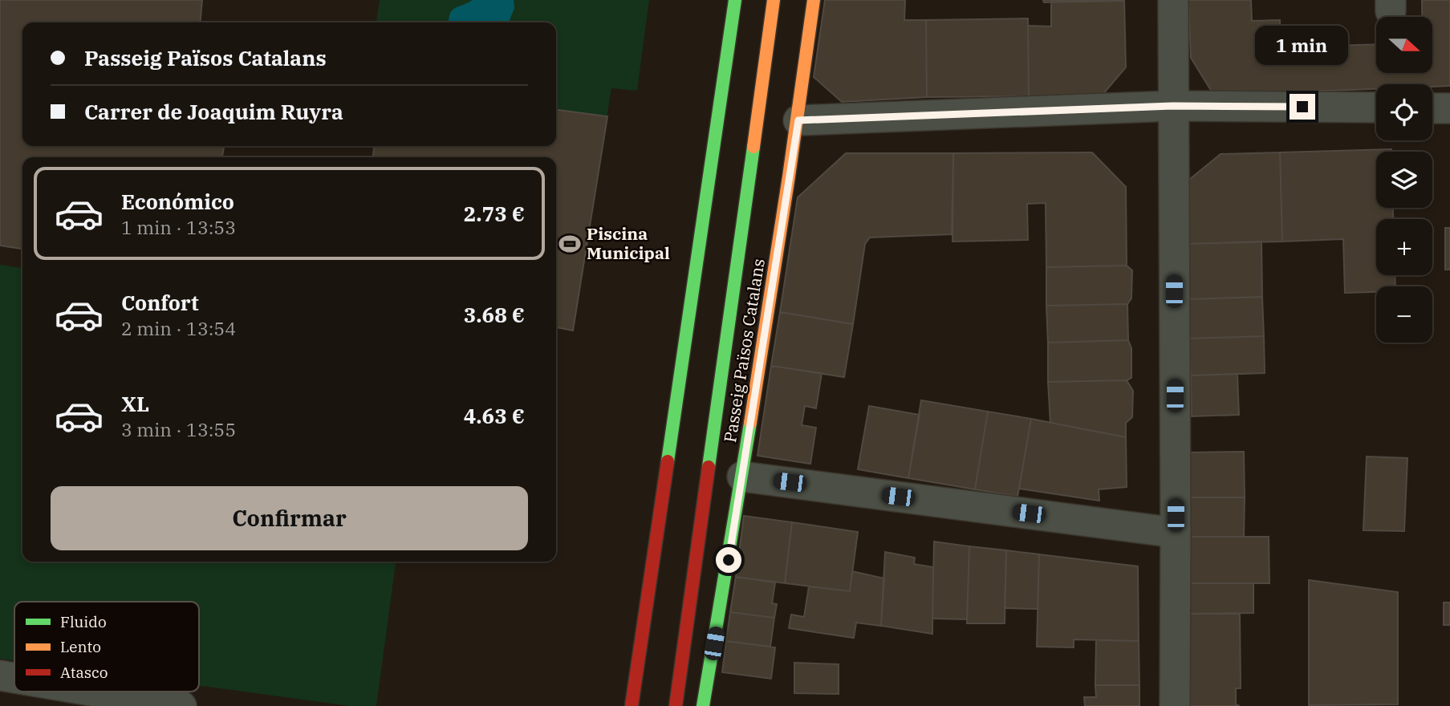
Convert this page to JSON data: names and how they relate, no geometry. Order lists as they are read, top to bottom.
{
  "streets": {
    "main road": ["Passeig Països Catalans"]
  },
  "places": {
    "sports": ["Piscina Municipal"]
  },
  "legend": ["Fluido", "Lento", "Atasco"],
  "north": "right",
  "page": {
    "map_buttons": ["+", "−"],
    "banner": ["Passeig Països Catalans", "Carrer de Joaquim Ruyra"],
    "bubble": "1 min",
    "list": [
      {
        "name": "Económico",
        "note": "1 min · 13:53",
        "value": "2.73 €"
      },
      {
        "name": "Confort",
        "note": "2 min · 13:54",
        "value": "3.68 €"
      },
      {
        "name": "XL",
        "note": "3 min · 13:55",
        "value": "4.63 €"
      }
    ],
    "buttons": "Confirmar"
  }
}
